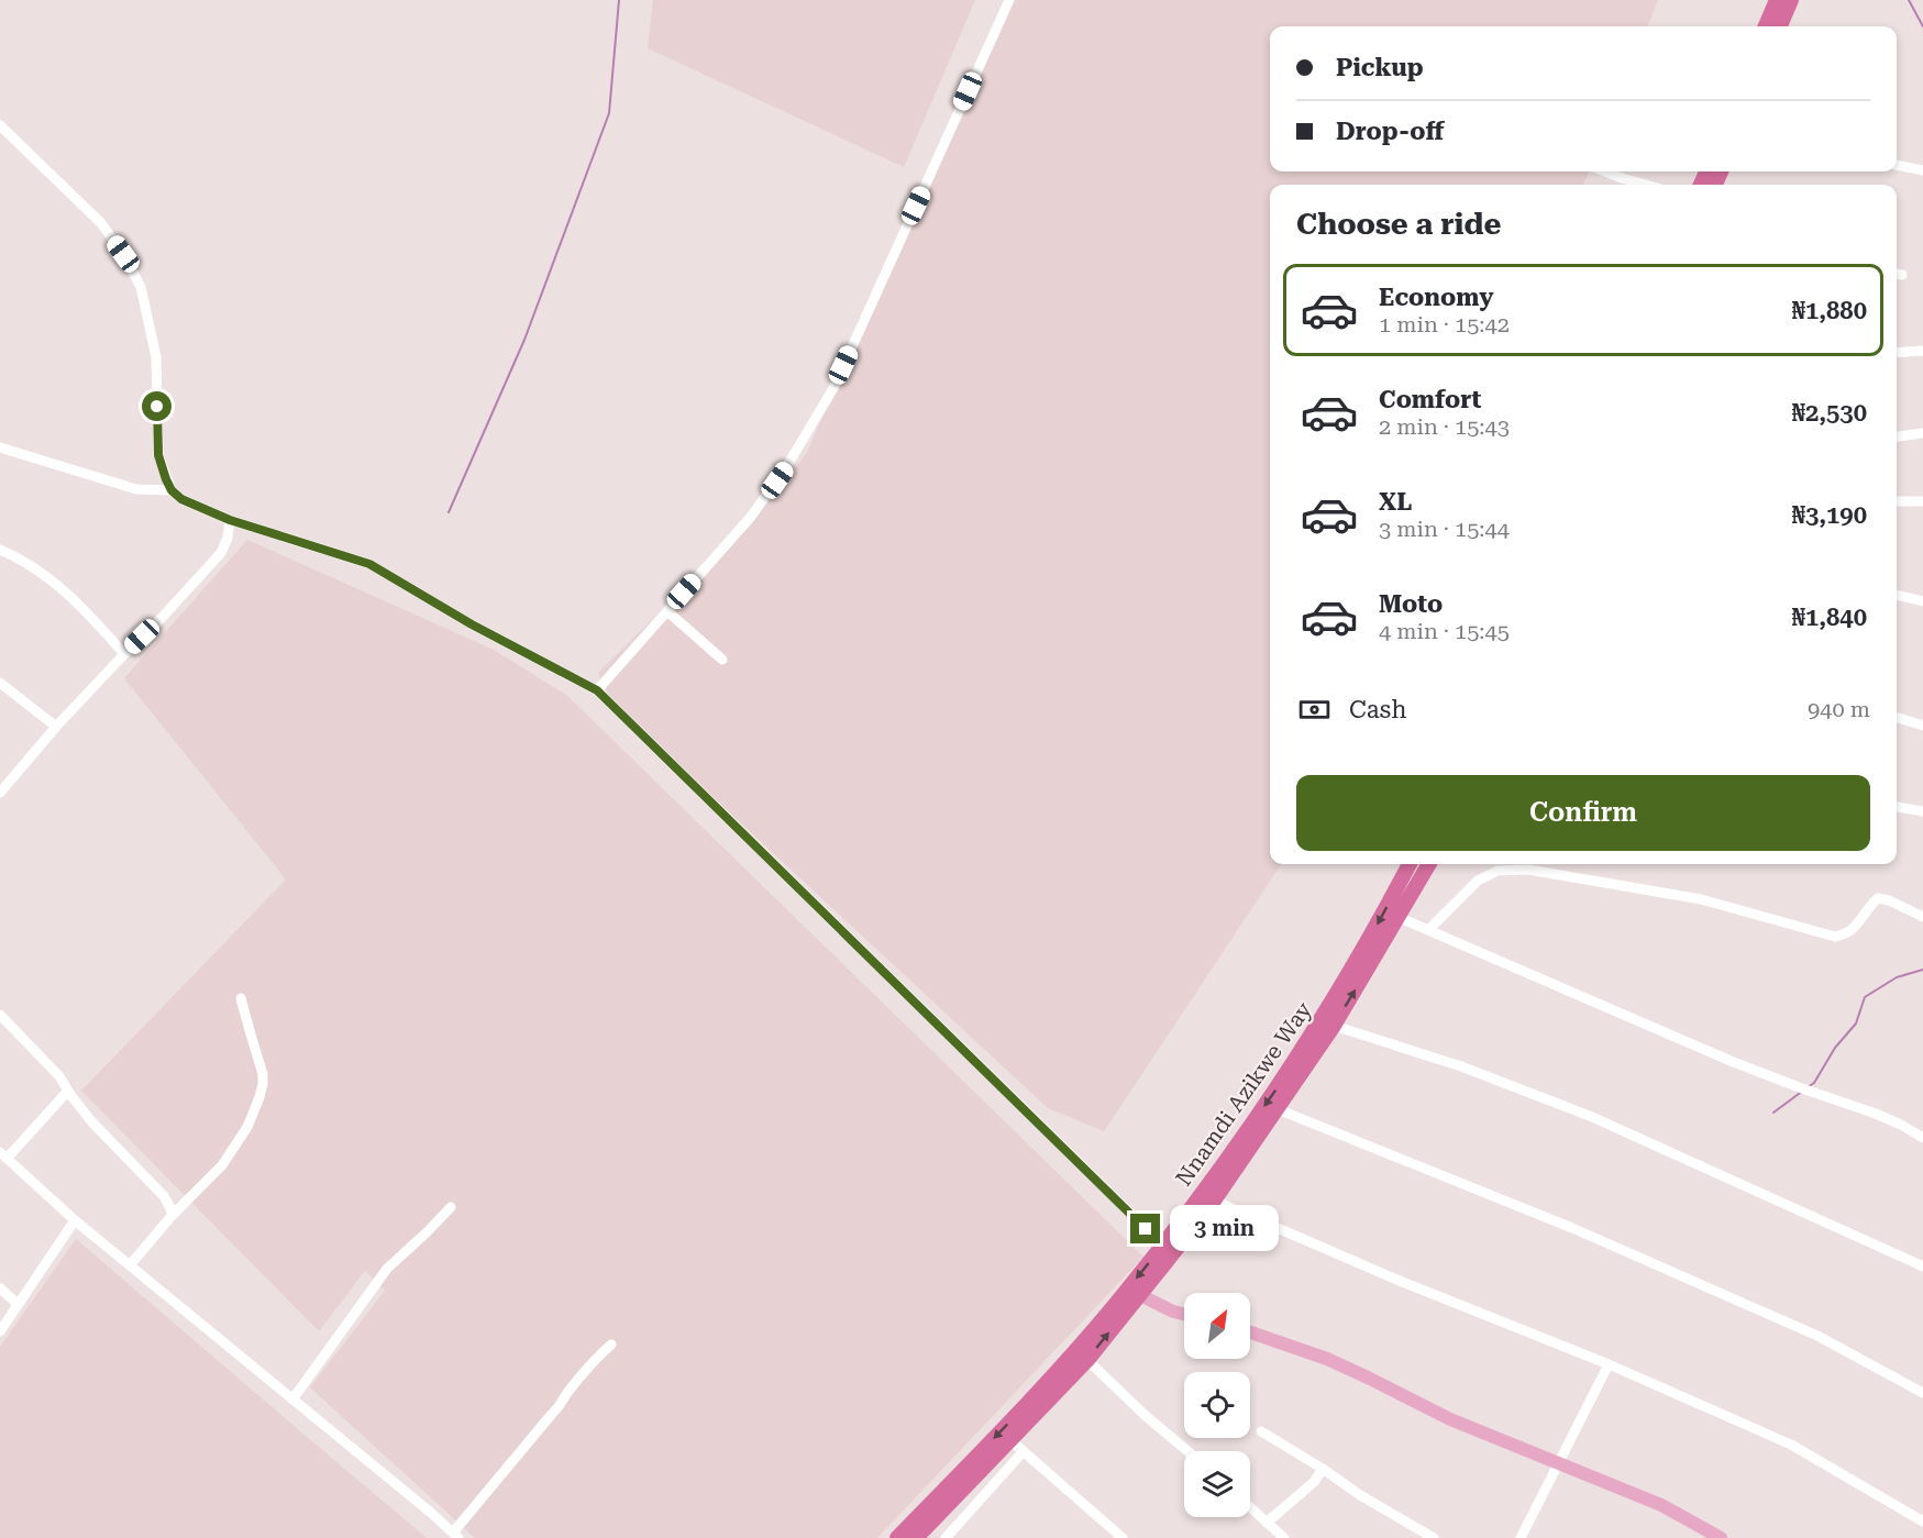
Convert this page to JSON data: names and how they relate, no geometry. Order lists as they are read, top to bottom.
{
  "streets": {
    "highway": ["Nnamdi Azikwe Way"]
  },
  "north": "top right",
  "page": {
    "banner": ["Pickup", "Drop-off"],
    "heading": "Choose a ride",
    "list": [
      {
        "name": "Economy",
        "note": "1 min · 15:42",
        "value": "₦1,880"
      },
      {
        "name": "Comfort",
        "note": "2 min · 15:43",
        "value": "₦2,530"
      },
      {
        "name": "XL",
        "note": "3 min · 15:44",
        "value": "₦3,190"
      },
      {
        "name": "Moto",
        "note": "4 min · 15:45",
        "value": "₦1,840"
      }
    ],
    "pay": ["Cash", "940 m"],
    "buttons": "Confirm",
    "bubble": "3 min"
  }
}
